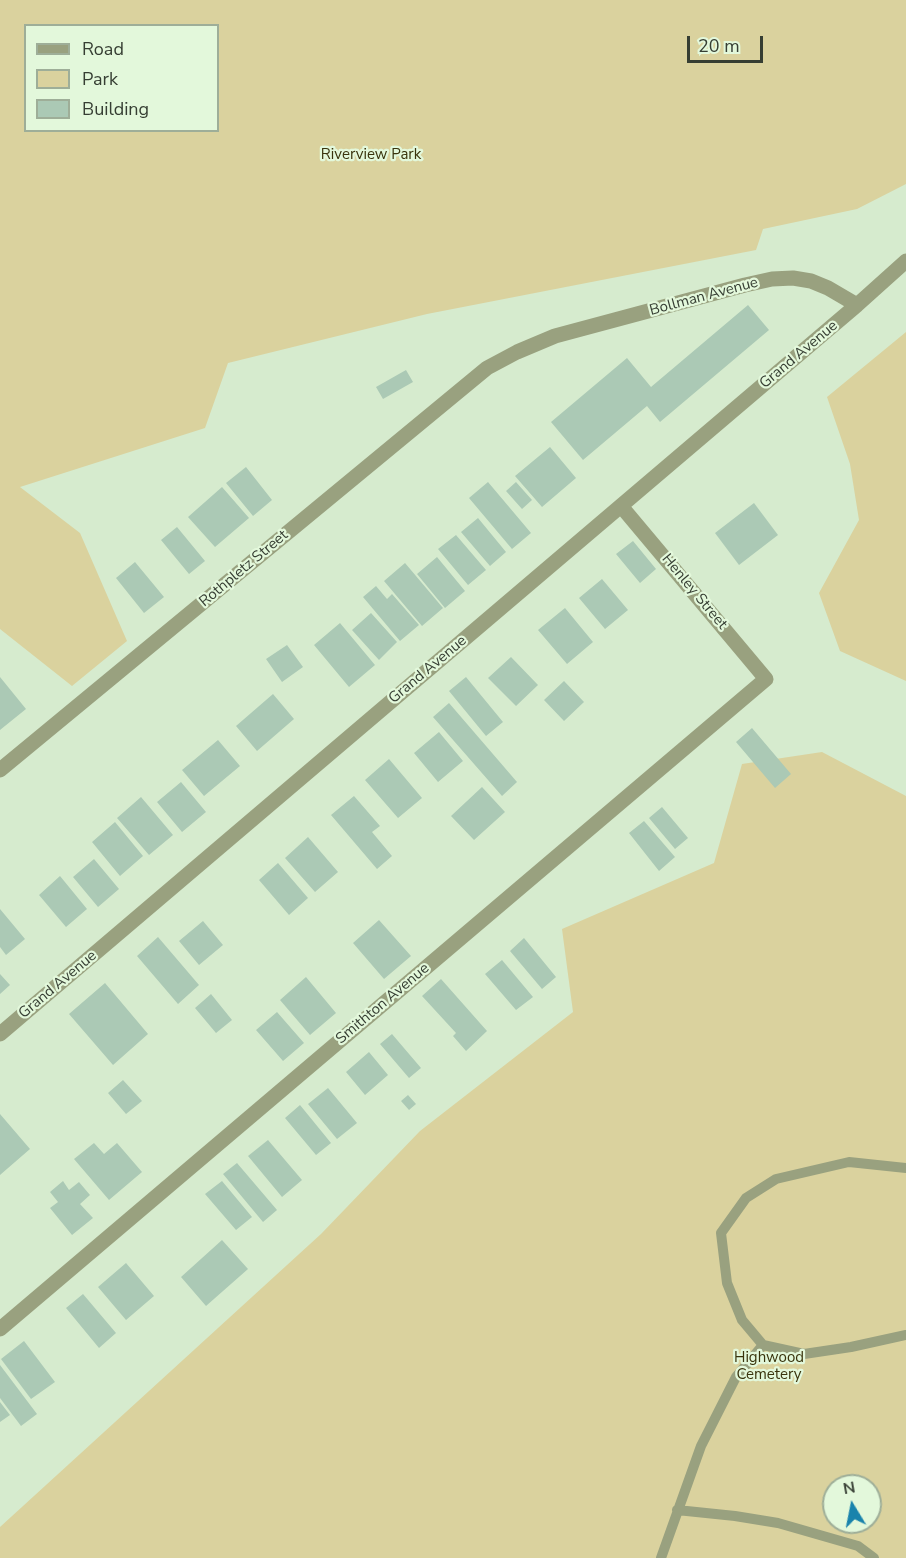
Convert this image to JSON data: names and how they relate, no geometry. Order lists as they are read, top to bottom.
{
  "streets": {
    "street": [
      "Bollman Avenue",
      "Grand Avenue",
      "Rothpletz Street",
      "Henley Street",
      "Smithton Avenue"
    ]
  },
  "crossings": [
    ["Bollman Avenue", "Grand Avenue"],
    ["Bollman Avenue", "Rothpletz Street"],
    ["Grand Avenue", "Henley Street"],
    ["Henley Street", "Smithton Avenue"]
  ],
  "parks": ["Riverview Park", "Highwood Cemetery"],
  "legend": ["Road", "Park", "Building"],
  "scale_bar": "20 m",
  "north": "top"
}
